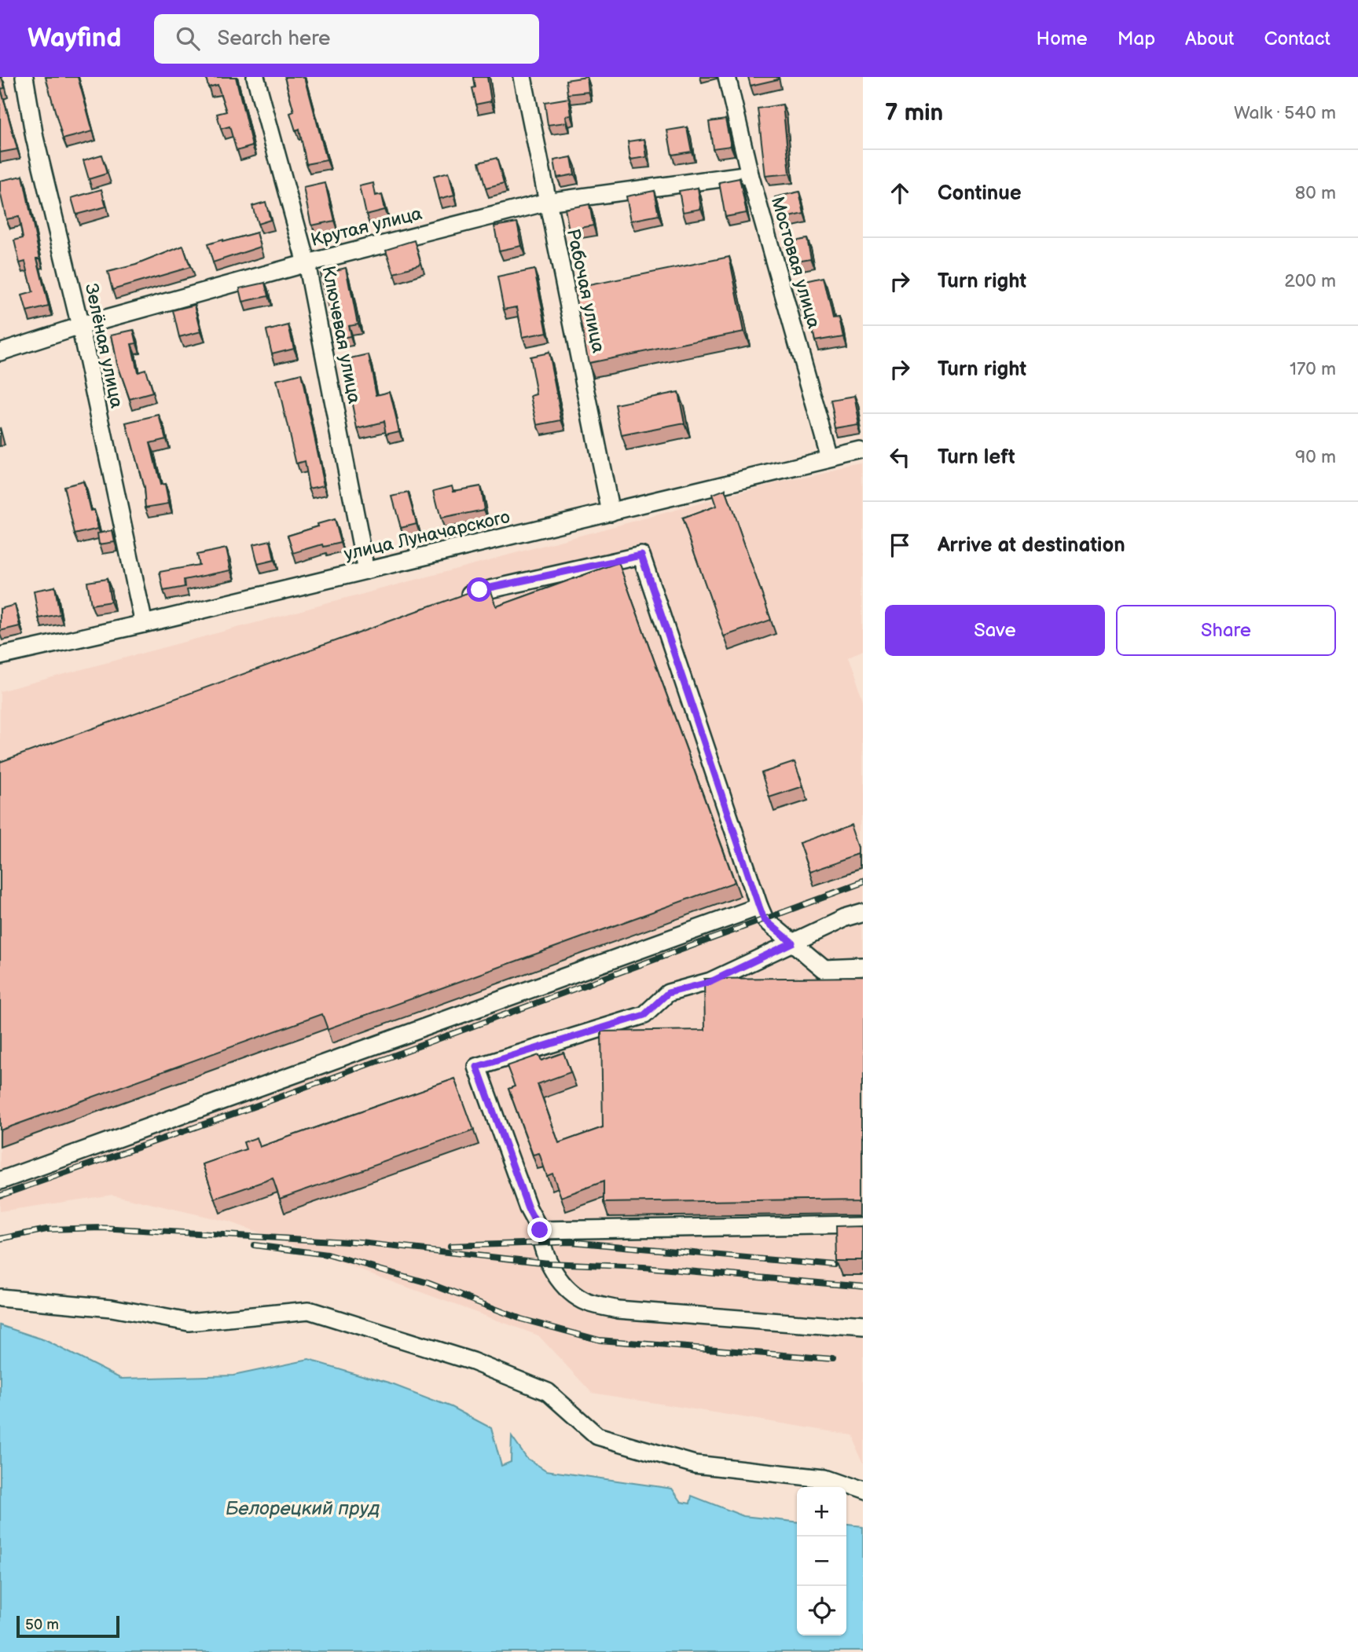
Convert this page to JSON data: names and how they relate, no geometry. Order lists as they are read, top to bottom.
{
  "streets": {
    "street": [
      "Крутая улица",
      "Мостовая улица",
      "Рабочая улица",
      "Ключевая улица",
      "Зелёная улица",
      "улица Луначарского"
    ]
  },
  "crossings": [
    ["Крутая улица", "Мостовая улица"],
    ["Крутая улица", "Рабочая улица"],
    ["Крутая улица", "Ключевая улица"],
    ["Крутая улица", "Зелёная улица"],
    ["Мостовая улица", "улица Луначарского"],
    ["Рабочая улица", "улица Луначарского"],
    ["Ключевая улица", "улица Луначарского"],
    ["Зелёная улица", "улица Луначарского"]
  ],
  "water": ["Белорецкий пруд"],
  "scale_bar": "50 m",
  "page": {
    "header": "Wayfind",
    "search": "Search here",
    "nav": [
      "Home",
      "Map",
      "About",
      "Contact"
    ],
    "heading": ["7 min", "Walk · 540 m"],
    "list": [
      ["Continue", "80 m"],
      ["Turn right", "200 m"],
      ["Turn right", "170 m"],
      ["Turn left", "90 m"],
      "Arrive at destination"
    ],
    "buttons": ["Save", "Share"],
    "map_buttons": ["+", "−"],
    "scale": "50 m"
  }
}
